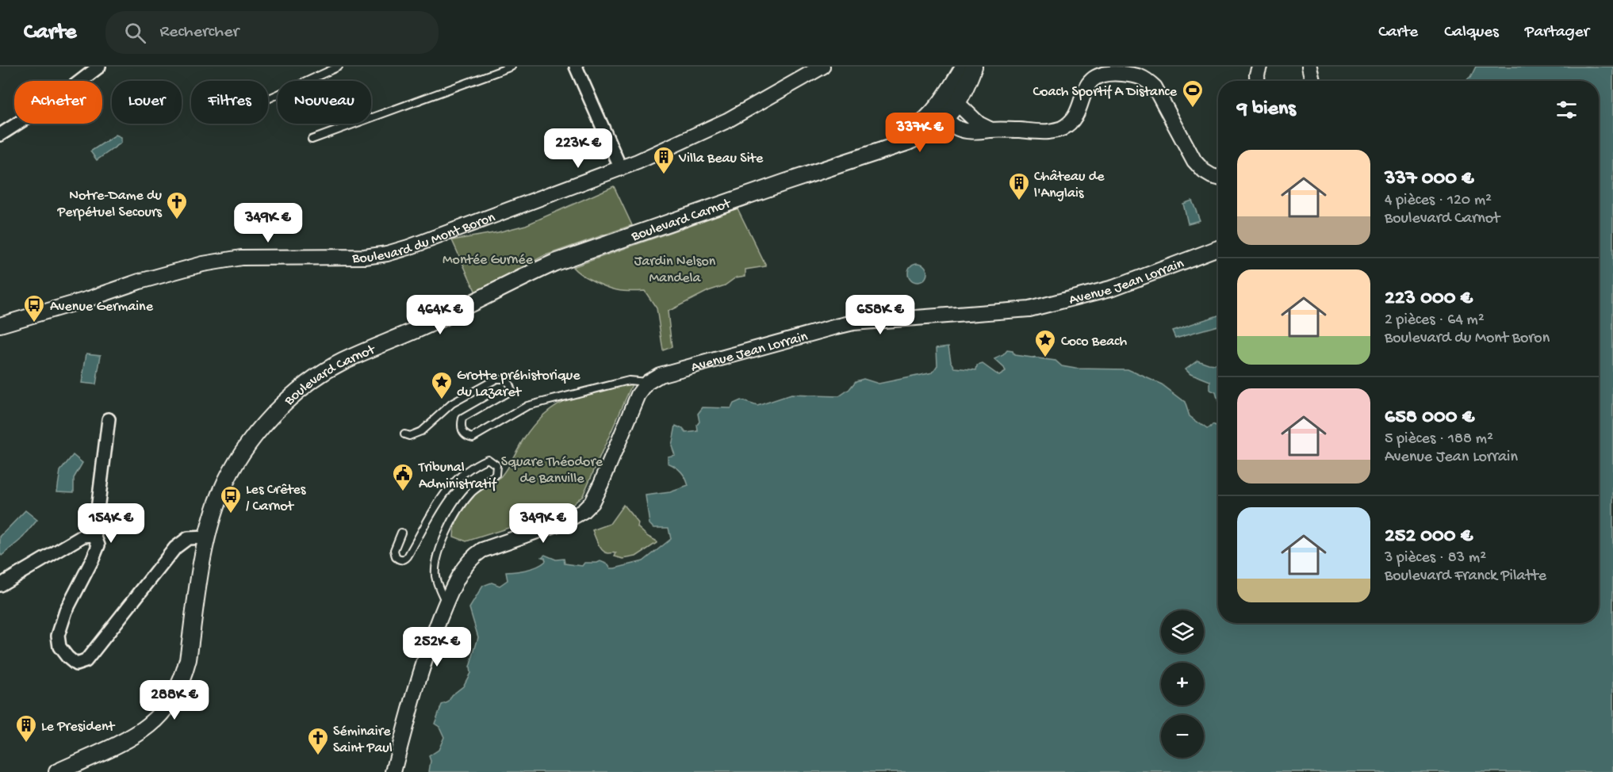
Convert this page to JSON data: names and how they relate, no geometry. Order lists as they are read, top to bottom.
{
  "streets": {
    "main road": ["Boulevard Carnot"],
    "street": ["Boulevard du Mont Boron", "Avenue Jean Lorrain"]
  },
  "parks": ["Montée Gurnée", "Jardin Nelson Mandela", "Square Théodore de Banville"],
  "places": {
    "sports": ["Coach Sportif A Distance"],
    "building": ["Villa Beau Site", "Château de l'Anglais", "Le President"],
    "church": ["Notre-Dame du Perpétuel Secours", "Séminaire Saint Paul"],
    "bus stop": ["Avenue Germaine", "Les Crêtes / Carnot"],
    "place": ["Coco Beach", "Grotte préhistorique du Lazaret"],
    "public building": ["Tribunal Administratif"]
  },
  "page": {
    "header": "Carte",
    "search": "Rechercher",
    "nav": ["Carte", "Calques", "Partager"],
    "chip": [
      "Acheter",
      "Louer",
      "Filtres",
      "Nouveau"
    ],
    "heading": "9 biens",
    "price": [
      "337K €",
      "223K €",
      "349K €",
      "464K €",
      "658K €",
      "154K €",
      "349K €",
      "252K €",
      "288K €"
    ],
    "list": [
      {
        "name": "337 000 €",
        "note": "4 pièces · 120 m² · Boulevard Carnot"
      },
      {
        "name": "223 000 €",
        "note": "2 pièces · 64 m² · Boulevard du Mont Boron"
      },
      {
        "name": "658 000 €",
        "note": "5 pièces · 188 m² · Avenue Jean Lorrain"
      },
      {
        "name": "252 000 €",
        "note": "3 pièces · 83 m² · Boulevard Franck Pilatte"
      }
    ],
    "map_buttons": ["+", "−"]
  }
}
